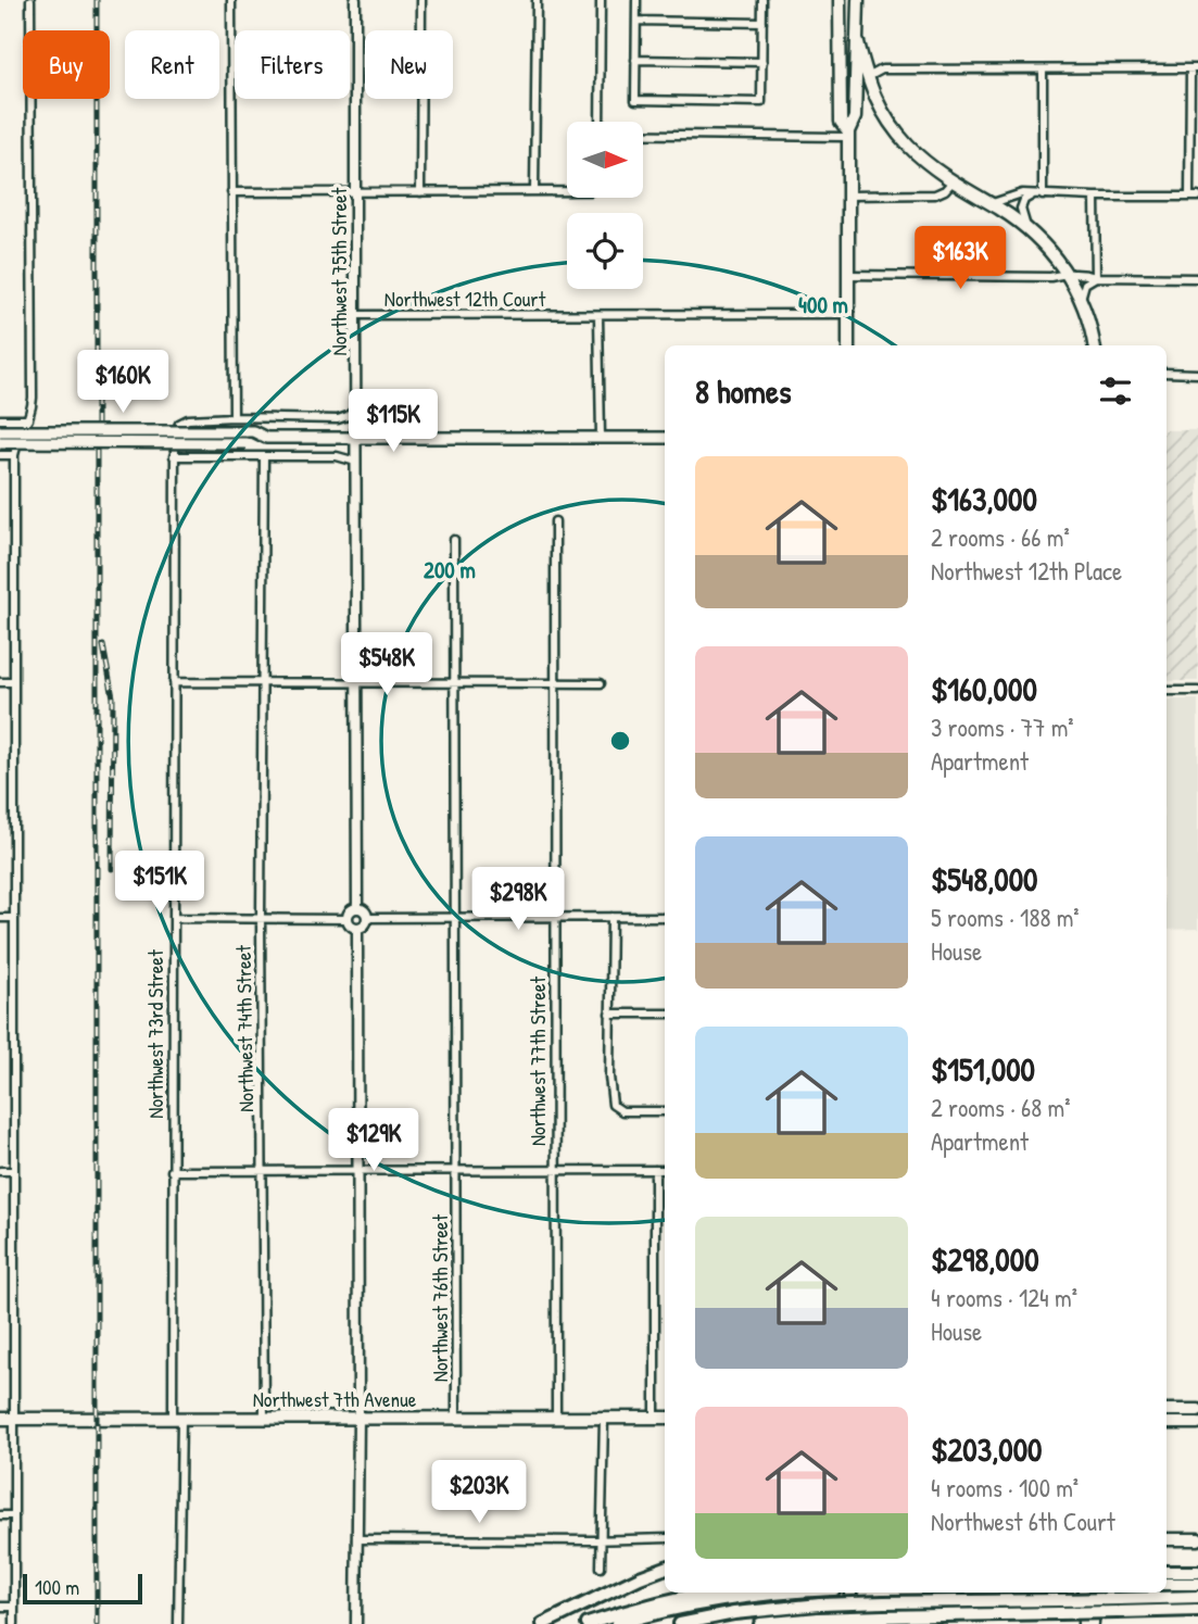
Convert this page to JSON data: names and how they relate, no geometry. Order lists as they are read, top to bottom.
{
  "streets": {
    "main road": ["Northwest 7th Avenue"],
    "street": [
      "Northwest 75th Street",
      "Northwest 12th Court",
      "Northwest 74th Street",
      "Northwest 73rd Street",
      "Northwest 77th Street",
      "Northwest 76th Street"
    ]
  },
  "crossings": [
    ["Northwest 75th Street", "Northwest 12th Court"],
    ["Northwest 74th Street", "Northwest 7th Avenue"],
    ["Northwest 73rd Street", "Northwest 7th Avenue"],
    ["Northwest 77th Street", "Northwest 7th Avenue"],
    ["Northwest 76th Street", "Northwest 7th Avenue"]
  ],
  "scale_bar": "100 m",
  "north": "right",
  "page": {
    "chip": [
      "Buy",
      "Rent",
      "Filters",
      "New"
    ],
    "price": [
      "$163K",
      "$160K",
      "$115K",
      "$548K",
      "$151K",
      "$298K",
      "$129K",
      "$203K"
    ],
    "heading": "8 homes",
    "list": [
      {
        "name": "$163,000",
        "note": "2 rooms · 66 m² · Northwest 12th Place"
      },
      {
        "name": "$160,000",
        "note": "3 rooms · 77 m² · Apartment"
      },
      {
        "name": "$548,000",
        "note": "5 rooms · 188 m² · House"
      },
      {
        "name": "$151,000",
        "note": "2 rooms · 68 m² · Apartment"
      },
      {
        "name": "$298,000",
        "note": "4 rooms · 124 m² · House"
      },
      {
        "name": "$203,000",
        "note": "4 rooms · 100 m² · Northwest 6th Court"
      }
    ],
    "scale": "100 m"
  },
  "rings": ["400 m", "200 m"]
}
